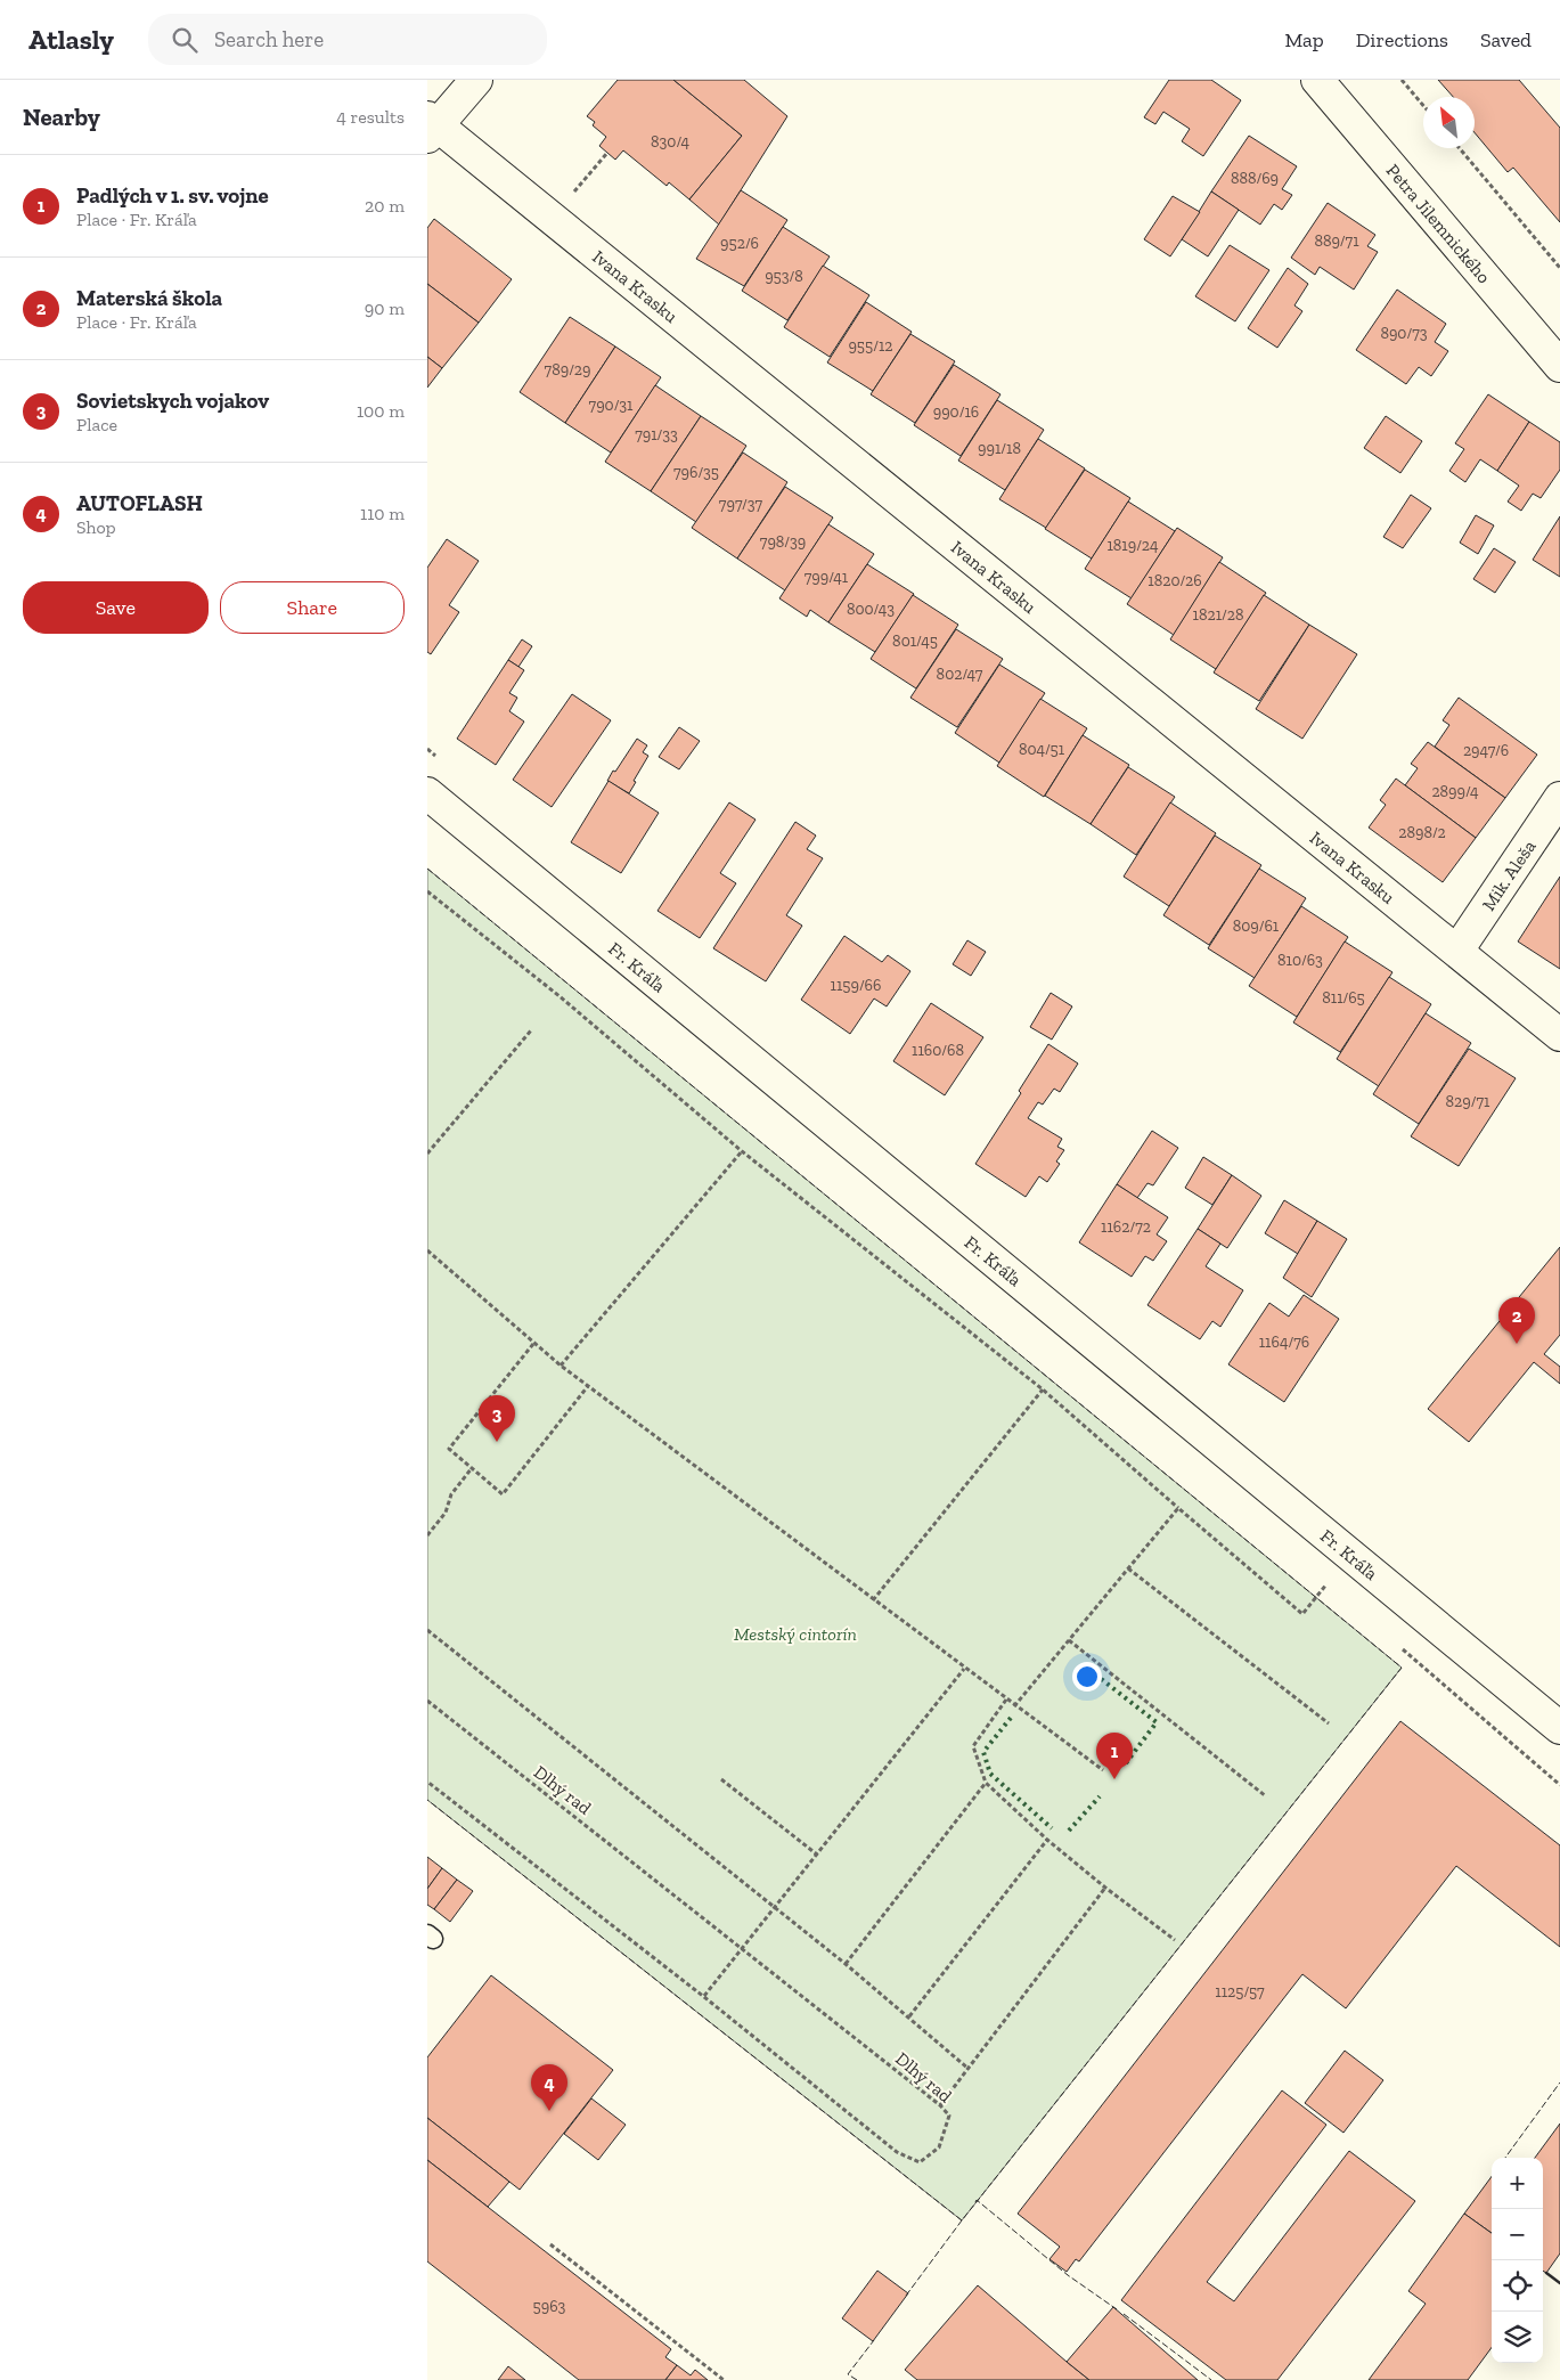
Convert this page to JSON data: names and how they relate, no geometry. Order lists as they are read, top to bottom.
{
  "streets": {
    "street": [
      "Petra Jilemnického",
      "Ivana Krasku",
      "Mik. Aleša",
      "Fr. Kráľa"
    ],
    "path": ["Dlhý rad"]
  },
  "crossings": [
    ["Ivana Krasku", "Mik. Aleša"]
  ],
  "parks": ["Mestský cintorín"],
  "house_numbers": [
    "830/4",
    "888/69",
    "889/71",
    "952/6",
    "953/8",
    "890/73",
    "955/12",
    "789/29",
    "790/31",
    "990/16",
    "791/33",
    "991/18",
    "796/35",
    "797/37",
    "798/39",
    "1819/24",
    "799/41",
    "1820/26",
    "800/43",
    "1821/28",
    "801/45",
    "802/47",
    "804/51",
    "2947/6",
    "2899/4",
    "2898/2",
    "809/61",
    "810/63",
    "1159/66",
    "811/65",
    "1160/68",
    "829/71",
    "1162/72",
    "1164/76",
    "1125/57",
    "5963"
  ],
  "north": "top left",
  "page": {
    "header": "Atlasly",
    "search": "Search here",
    "nav": ["Map", "Directions", "Saved"],
    "heading": ["Nearby", "4 results"],
    "list": [
      {
        "mark": "1",
        "name": "Padlých v 1. sv. vojne",
        "note": "Place · Fr. Kráľa",
        "value": "20 m"
      },
      {
        "mark": "2",
        "name": "Materská škola",
        "note": "Place · Fr. Kráľa",
        "value": "90 m"
      },
      {
        "mark": "3",
        "name": "Sovietskych vojakov",
        "note": "Place",
        "value": "100 m"
      },
      {
        "mark": "4",
        "name": "AUTOFLASH",
        "note": "Shop",
        "value": "110 m"
      }
    ],
    "buttons": ["Save", "Share"],
    "pins": [
      "2",
      "3",
      "1",
      "4"
    ],
    "map_buttons": ["+", "−"]
  }
}
